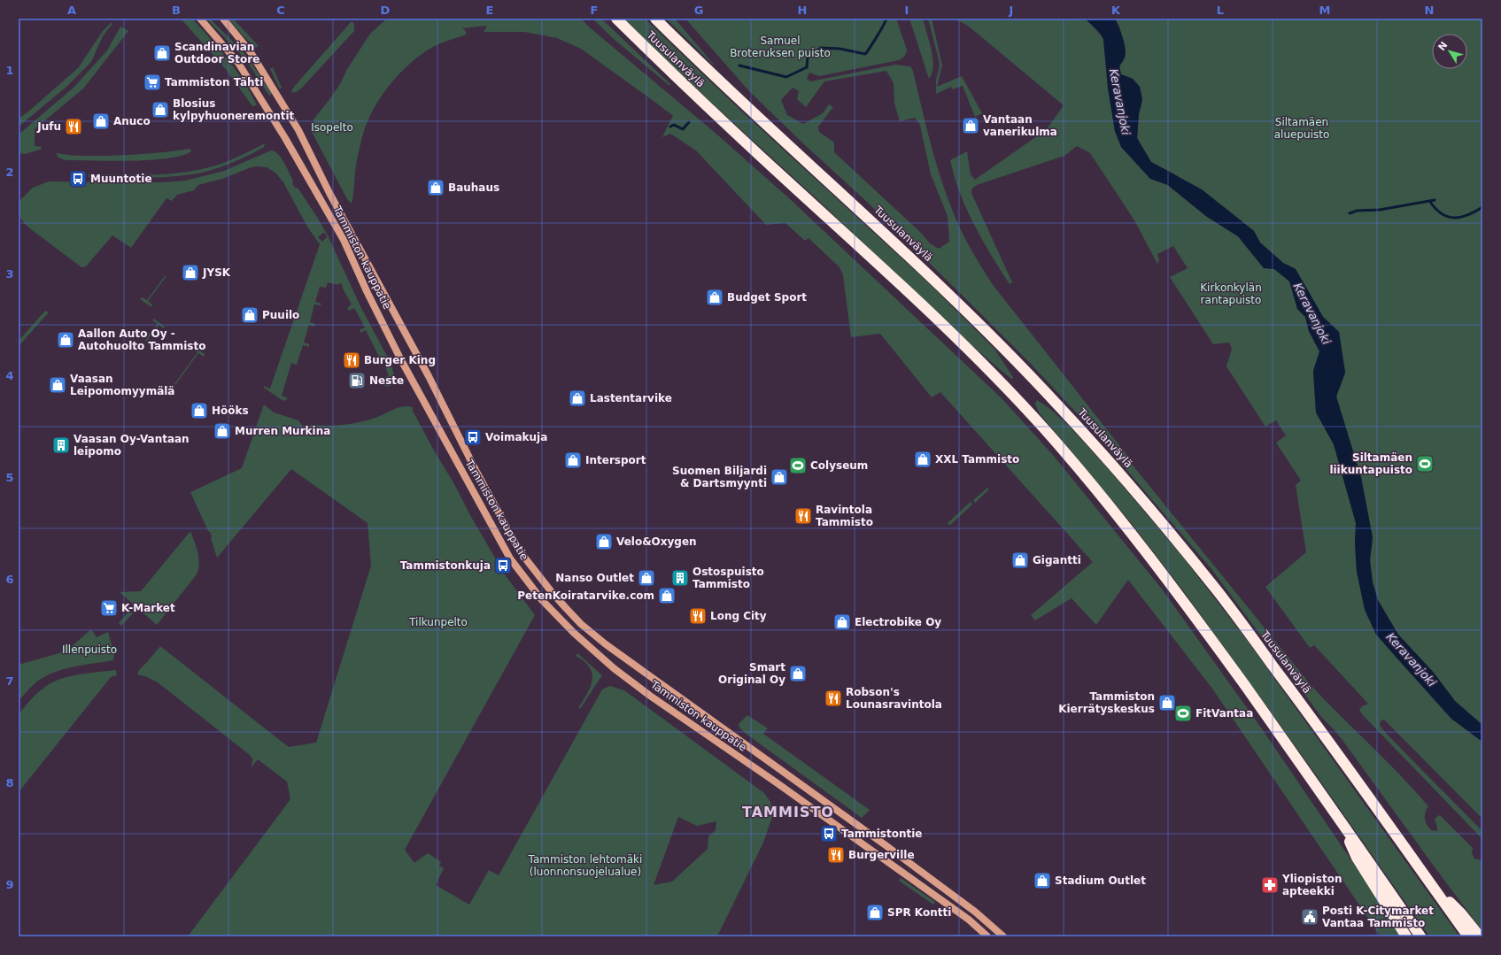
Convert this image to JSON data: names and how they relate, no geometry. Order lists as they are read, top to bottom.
{
  "streets": {
    "highway": ["Tuusulanväylä"],
    "main road": ["Tammiston kauppatie"]
  },
  "districts": ["TAMMISTO"],
  "water": ["Keravanjoki"],
  "parks": [
    "Samuel Broteruksen puisto",
    "Siltamäen aluepuisto",
    "Isopelto",
    "Kirkonkylän rantapuisto",
    "Tilkunpelto",
    "Illenpuisto",
    "Tammiston lehtomäki (luonnonsuojelualue)"
  ],
  "places": {
    "shop": [
      "Scandinavian Outdoor Store",
      "Blosius kylpyhuoneremontit",
      "Anuco",
      "Vantaan vanerikulma",
      "Bauhaus",
      "JYSK",
      "Budget Sport",
      "Puuilo",
      "Aallon Auto Oy - Autohuolto Tammisto",
      "Vaasan Leipomomyymälä",
      "Lastentarvike",
      "Hööks",
      "Murren Murkina",
      "XXL Tammisto",
      "Intersport",
      "Suomen Biljardi & Dartsmyynti",
      "Velo&Oxygen",
      "Gigantti",
      "Nanso Outlet",
      "PetenKoiratarvike.com",
      "Electrobike Oy",
      "Smart Original Oy",
      "Tammiston Kierrätyskeskus",
      "Stadium Outlet",
      "SPR Kontti"
    ],
    "supermarket": ["Tammiston Tähti", "K-Market"],
    "restaurant": [
      "Jufu",
      "Burger King",
      "Ravintola Tammisto",
      "Long City",
      "Robson's Lounasravintola",
      "Burgerville"
    ],
    "bus stop": [
      "Muuntotie",
      "Voimakuja",
      "Tammistonkuja",
      "Tammistontie"
    ],
    "fuel station": ["Neste"],
    "building": ["Vaasan Oy-Vantaan leipomo", "Ostospuisto Tammisto"],
    "sports": ["Siltamäen liikuntapuisto", "Colyseum", "FitVantaa"],
    "pharmacy": ["Yliopiston apteekki"],
    "public building": ["Posti K-Citymarket Vantaa Tammisto"]
  },
  "north": "top left",
  "grid": {
    "columns": [
      "A",
      "B",
      "C",
      "D",
      "E",
      "F",
      "G",
      "H",
      "I",
      "J",
      "K",
      "L",
      "M",
      "N"
    ],
    "rows": [
      "1",
      "2",
      "3",
      "4",
      "5",
      "6",
      "7",
      "8",
      "9"
    ]
  }
}
